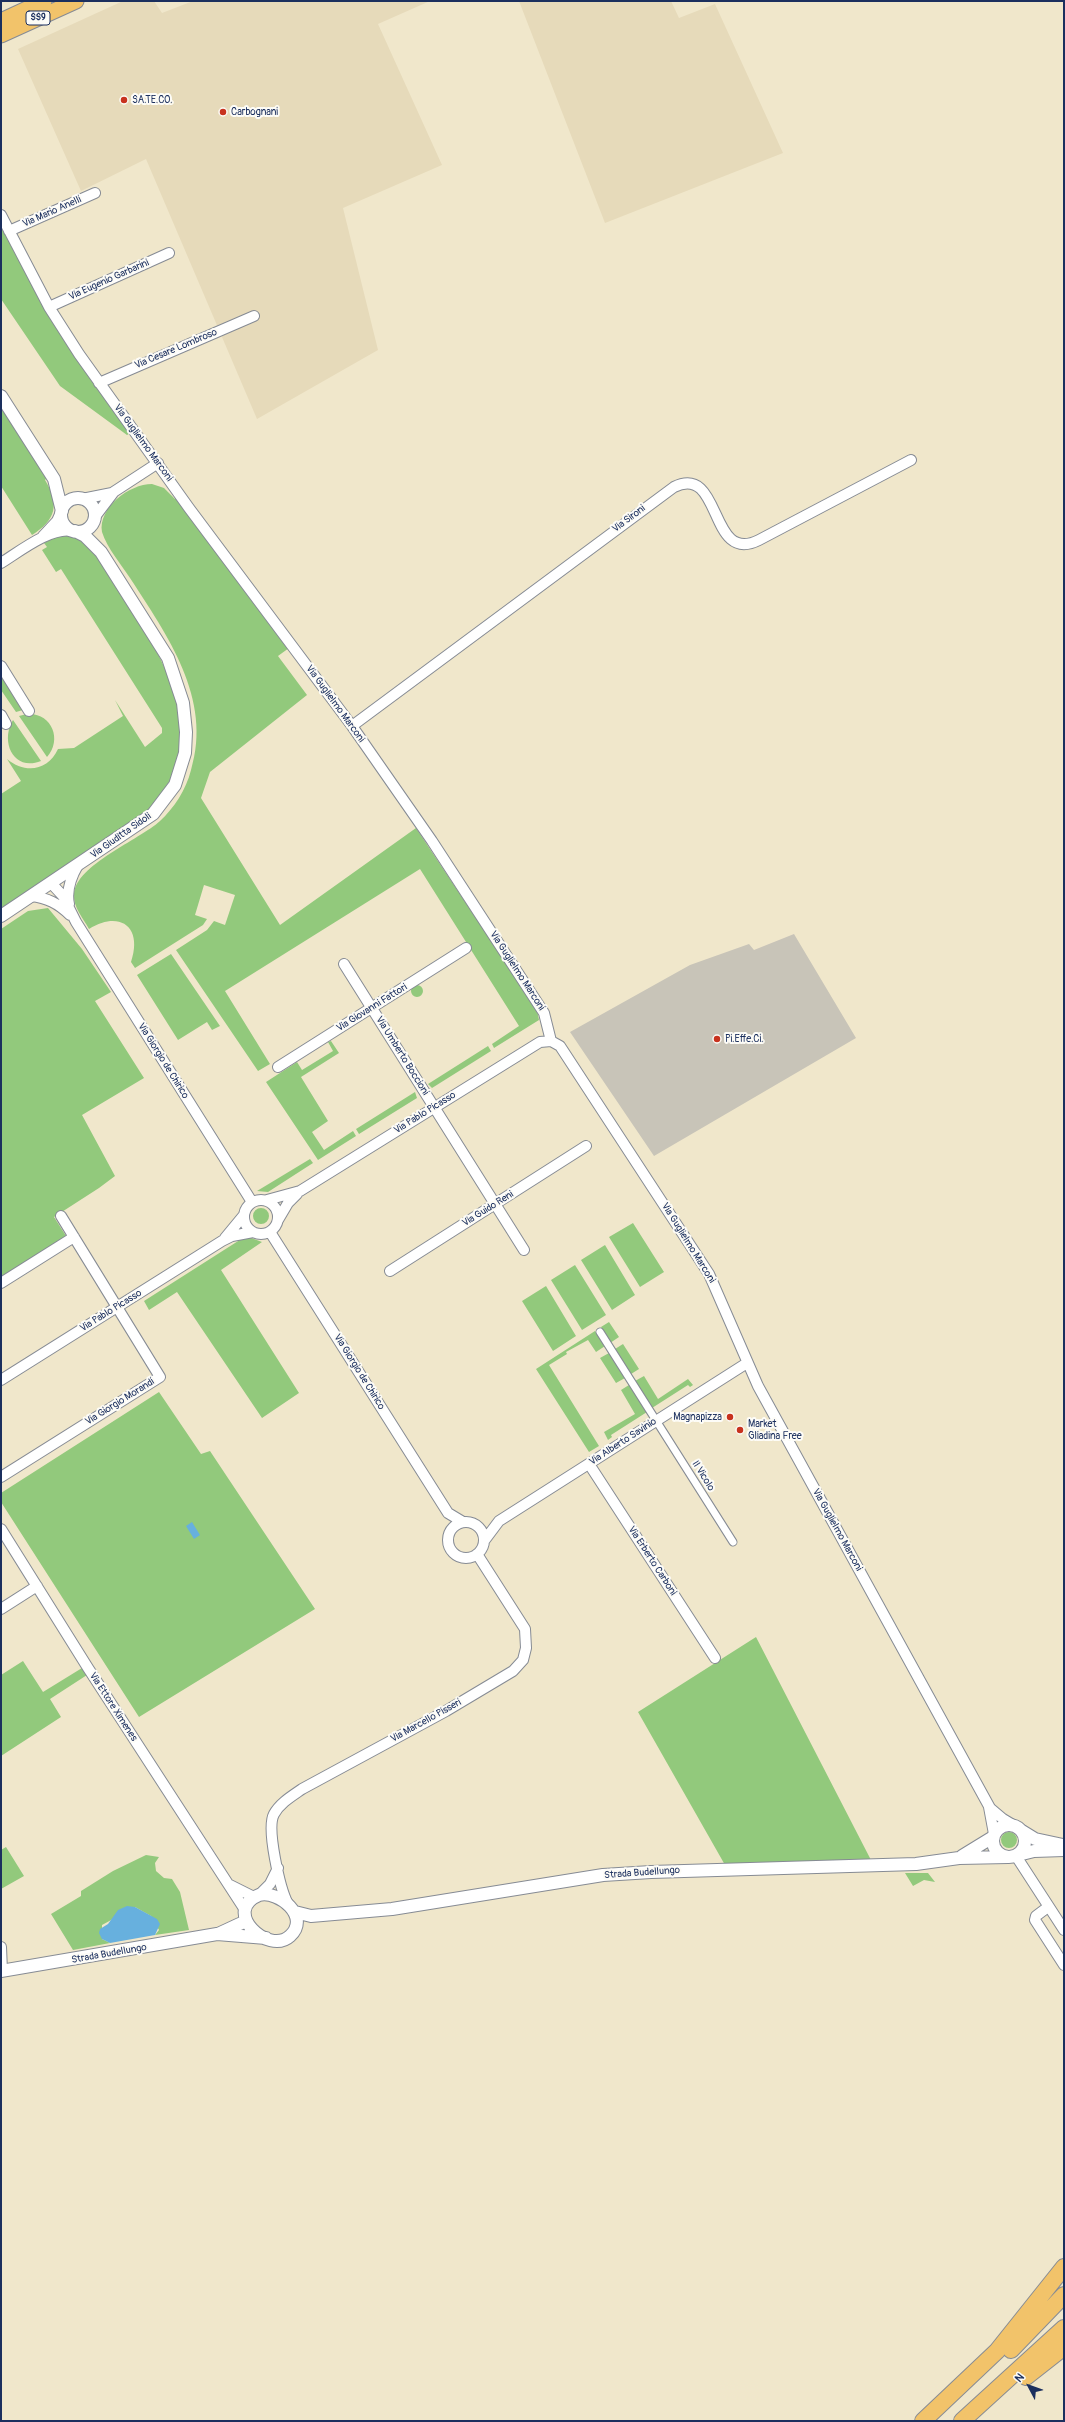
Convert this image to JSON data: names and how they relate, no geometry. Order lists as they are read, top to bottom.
{
  "streets": {
    "main road": ["SS9"],
    "street": [
      "Via Mario Anelli",
      "Via Eugenio Garbarini",
      "Via Cesare Lombroso",
      "Via Guglielmo Marconi",
      "Via Sironi",
      "Via Giuditta Sidoli",
      "Via Giovanni Fattori",
      "Via Umberto Boccioni",
      "Via Giorgio de Chirico",
      "Via Pablo Picasso",
      "Via Guido Reni",
      "Via Giorgio Morandi",
      "Via Alberto Savinio",
      "Il Vicolo",
      "Via Erberto Carboni",
      "Via Ettore Ximenes",
      "Via Marcello Pisseri",
      "Strada Budellungo"
    ]
  },
  "crossings": [
    ["Via Mario Anelli", "Via Guglielmo Marconi"],
    ["Via Eugenio Garbarini", "Via Guglielmo Marconi"],
    ["Via Cesare Lombroso", "Via Guglielmo Marconi"],
    ["Via Guglielmo Marconi", "Via Sironi"],
    ["Via Guglielmo Marconi", "Via Pablo Picasso"],
    ["Via Guglielmo Marconi", "Via Alberto Savinio"],
    ["Via Guglielmo Marconi", "Strada Budellungo"],
    ["Via Giuditta Sidoli", "Via Giorgio de Chirico"],
    ["Via Giovanni Fattori", "Via Umberto Boccioni"],
    ["Via Umberto Boccioni", "Via Pablo Picasso"],
    ["Via Umberto Boccioni", "Via Guido Reni"],
    ["Via Giorgio de Chirico", "Via Pablo Picasso"],
    ["Via Pablo Picasso", "Via Giorgio Morandi"],
    ["Via Alberto Savinio", "Il Vicolo"],
    ["Via Alberto Savinio", "Via Erberto Carboni"],
    ["Via Ettore Ximenes", "Via Marcello Pisseri"],
    ["Via Ettore Ximenes", "Strada Budellungo"],
    ["Via Marcello Pisseri", "Strada Budellungo"]
  ],
  "places": [
    "SA.TE.CO.",
    "Carbognani",
    "Pi.Effe.Ci.",
    "Magnapizza",
    "Market Gliadina Free"
  ],
  "north": "top left"
}
